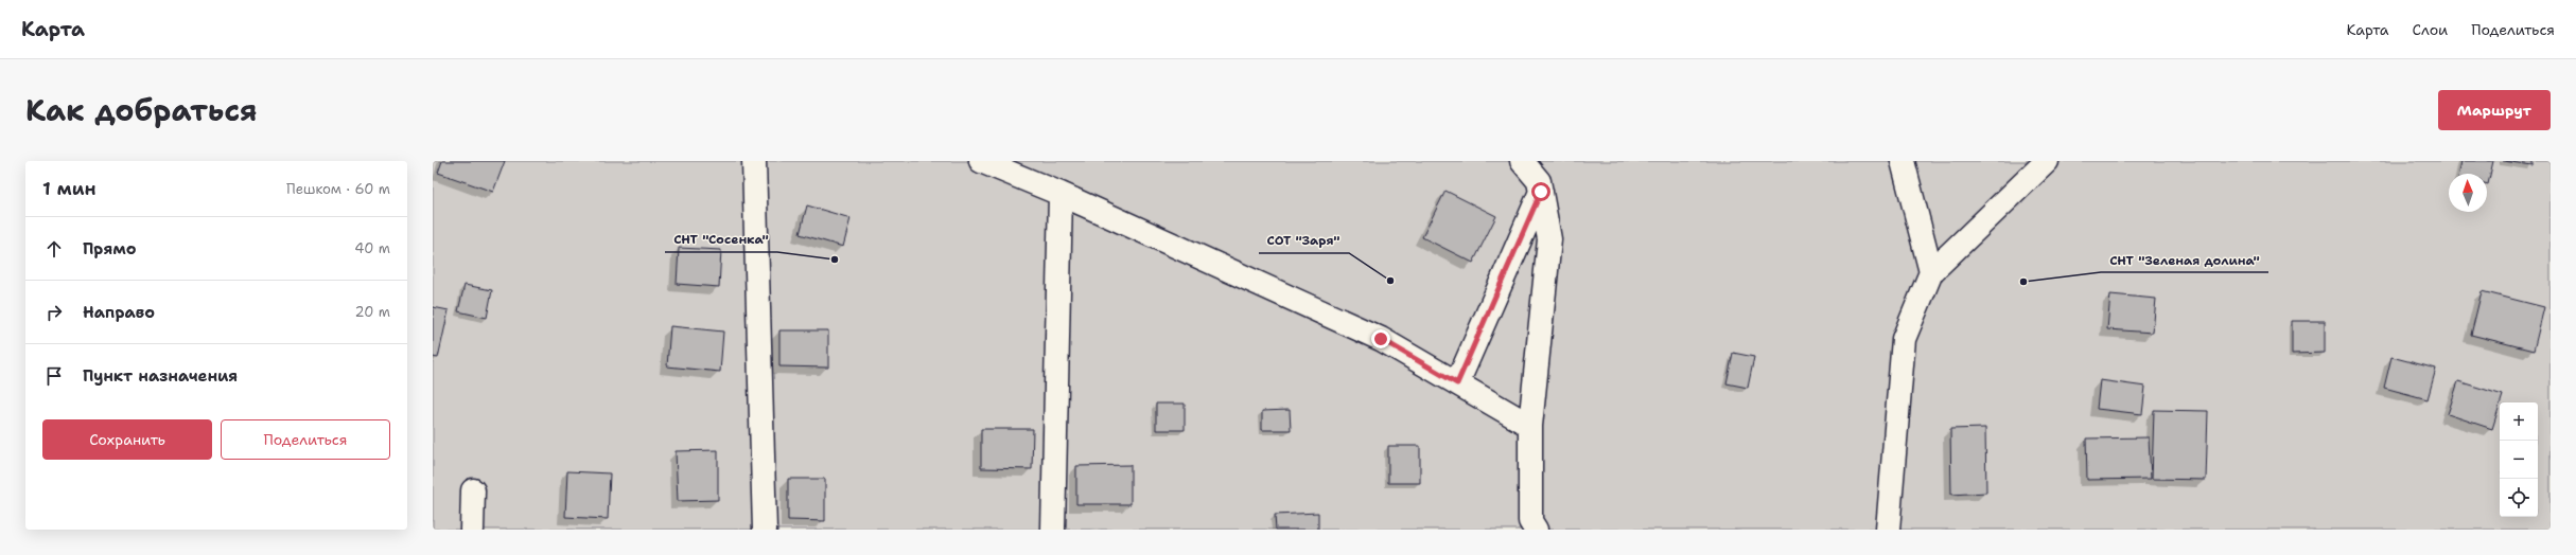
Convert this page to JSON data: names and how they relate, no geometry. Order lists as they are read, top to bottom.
{
  "places": ["СНТ \"Сосенка\"", "СОТ \"Заря\"", "СНТ \"Зеленая долина\""],
  "north": "top",
  "page": {
    "header": "Карта",
    "nav": ["Карта", "Слои", "Поделиться"],
    "title": "Как добраться",
    "buttons": [
      "Маршрут",
      ["Сохранить", "Поделиться"]
    ],
    "heading": ["1 мин", "Пешком · 60 m"],
    "list": [
      ["Прямо", "40 m"],
      ["Направо", "20 m"],
      "Пункт назначения"
    ],
    "map_buttons": ["+", "−"]
  }
}
